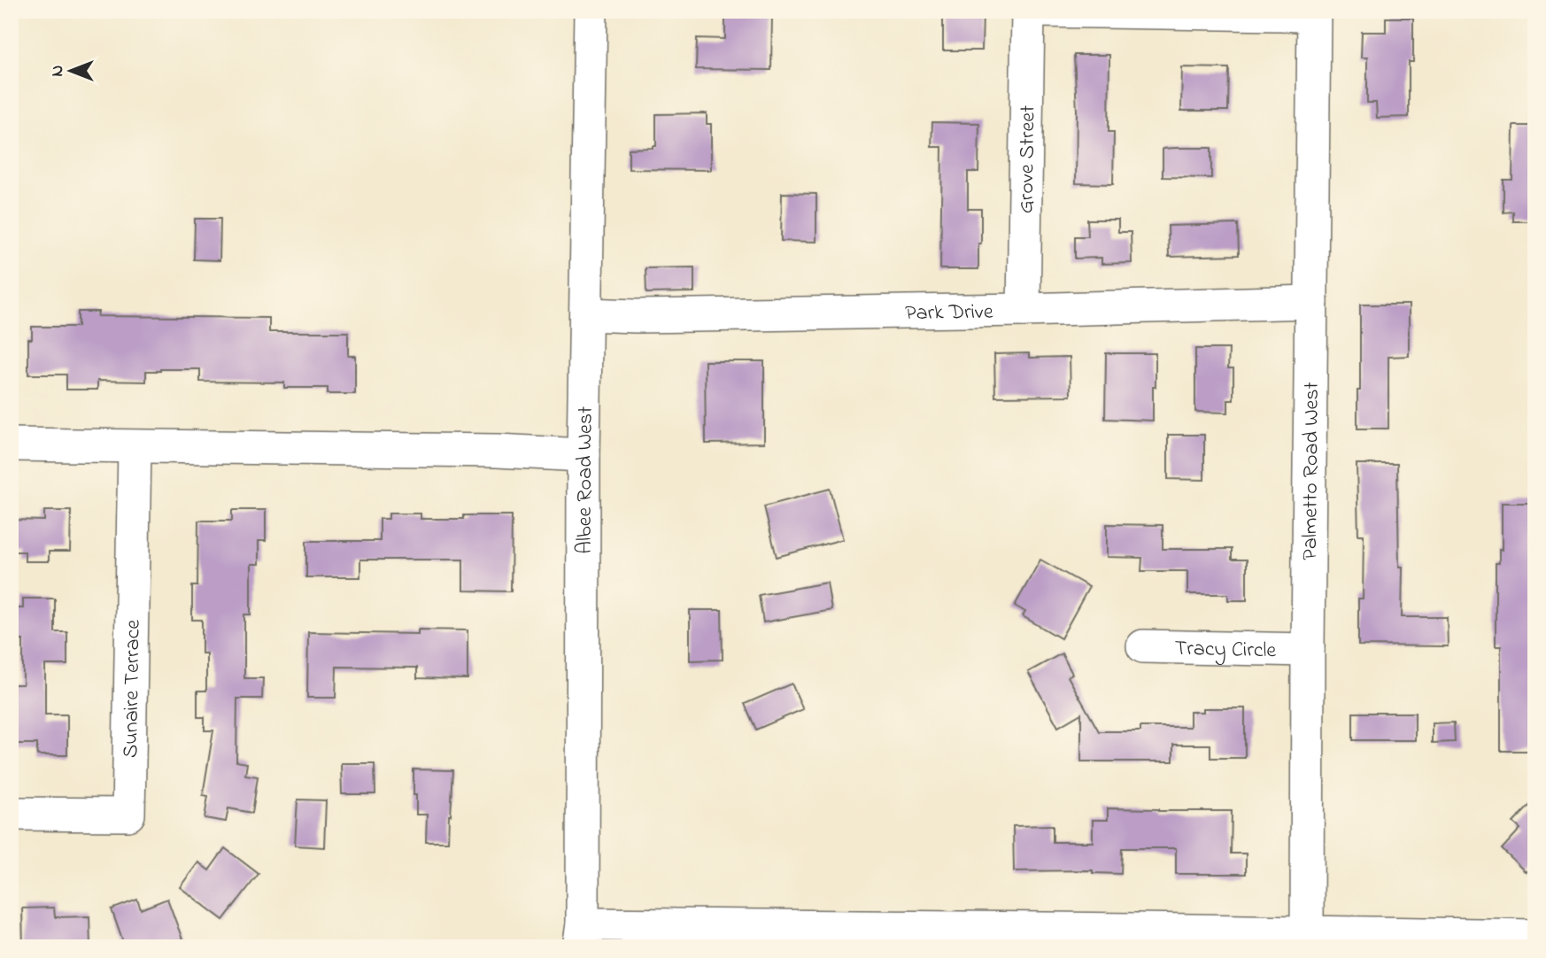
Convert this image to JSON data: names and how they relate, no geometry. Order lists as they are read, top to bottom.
{
  "streets": {
    "street": [
      "Grove Street",
      "Park Drive",
      "Palmetto Road West",
      "Albee Road West",
      "Tracy Circle",
      "Sunaire Terrace"
    ]
  },
  "crossings": [
    ["Grove Street", "Park Drive"],
    ["Park Drive", "Palmetto Road West"],
    ["Park Drive", "Albee Road West"],
    ["Palmetto Road West", "Tracy Circle"]
  ],
  "north": "left"
}
